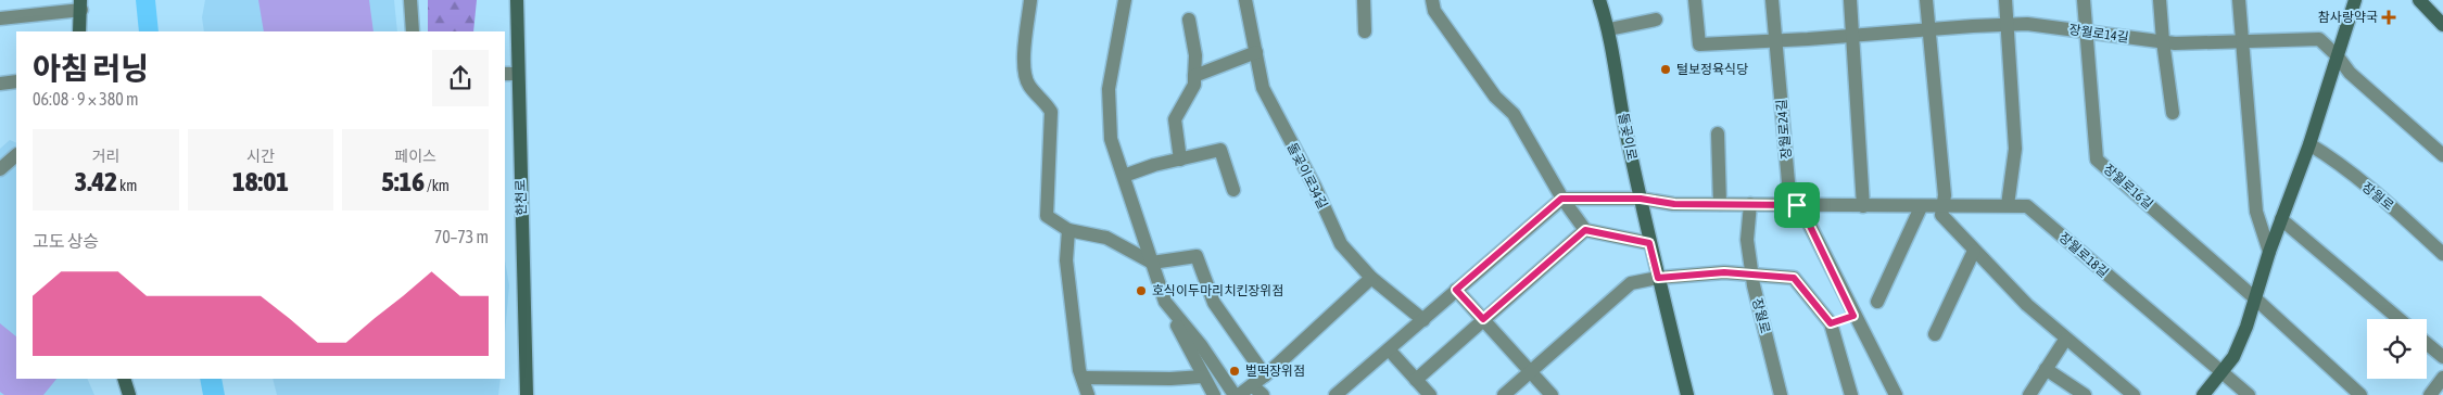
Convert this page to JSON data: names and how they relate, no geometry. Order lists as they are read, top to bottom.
{
  "streets": {
    "main road": ["돌곶이로", "한천로"],
    "street": [
      "장월로14길",
      "장월로24길",
      "돌곶이로34길",
      "장월로16길",
      "장월로",
      "장월로18길"
    ]
  },
  "crossings": [
    ["장월로14길", "장월로24길"],
    ["장월로14길", "장월로16길"],
    ["장월로24길", "장월로18길"],
    ["돌곶이로", "장월로18길"],
    ["장월로", "장월로18길"]
  ],
  "places": {
    "health": ["참사랑약국"],
    "other": ["털보정육식당", "호식이두마리치킨장위점", "벌떡장위점"]
  },
  "page": {
    "heading": ["아침 러닝", "06:08 · 9 × 380 m"],
    "stats": [
      ["거리", "3.42 km"],
      ["시간", "18:01"],
      ["페이스", "5:16 /km"]
    ],
    "chart": ["고도 상승", "70–73 m"]
  }
}
